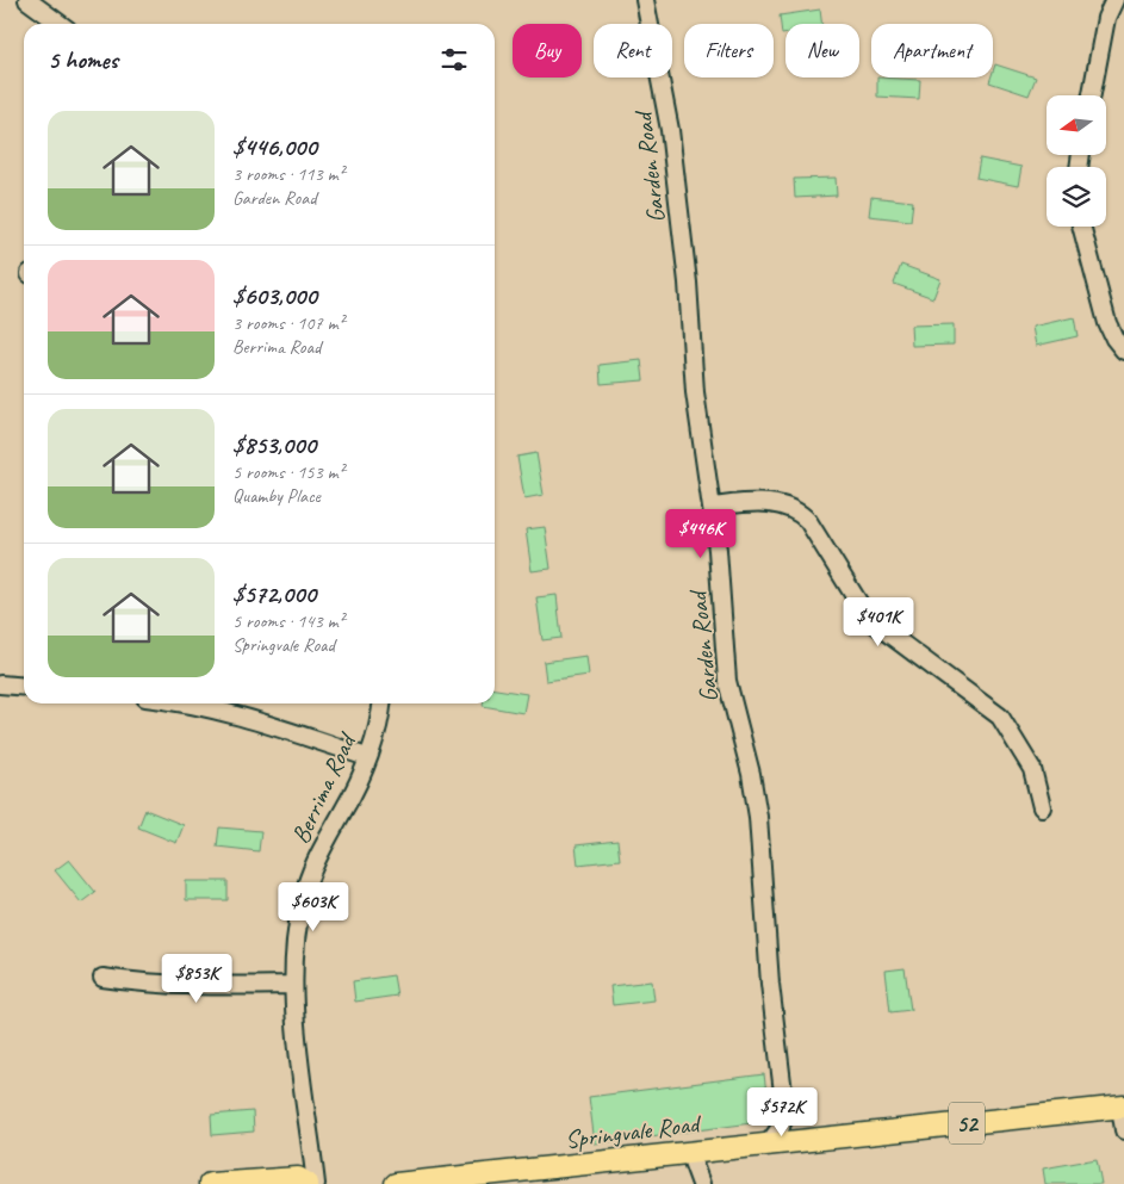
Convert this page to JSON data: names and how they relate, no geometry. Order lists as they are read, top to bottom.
{
  "streets": {
    "main road": ["52", "Springvale Road"],
    "street": ["Garden Road", "Berrima Road"]
  },
  "north": "left",
  "page": {
    "chip": [
      "Buy",
      "Rent",
      "Filters",
      "New",
      "Apartment"
    ],
    "heading": "5 homes",
    "list": [
      {
        "name": "$446,000",
        "note": "3 rooms · 113 m² · Garden Road"
      },
      {
        "name": "$603,000",
        "note": "3 rooms · 107 m² · Berrima Road"
      },
      {
        "name": "$853,000",
        "note": "5 rooms · 153 m² · Quamby Place"
      },
      {
        "name": "$572,000",
        "note": "5 rooms · 143 m² · Springvale Road"
      }
    ],
    "price": [
      "$446K",
      "$401K",
      "$603K",
      "$853K",
      "$572K"
    ]
  }
}
